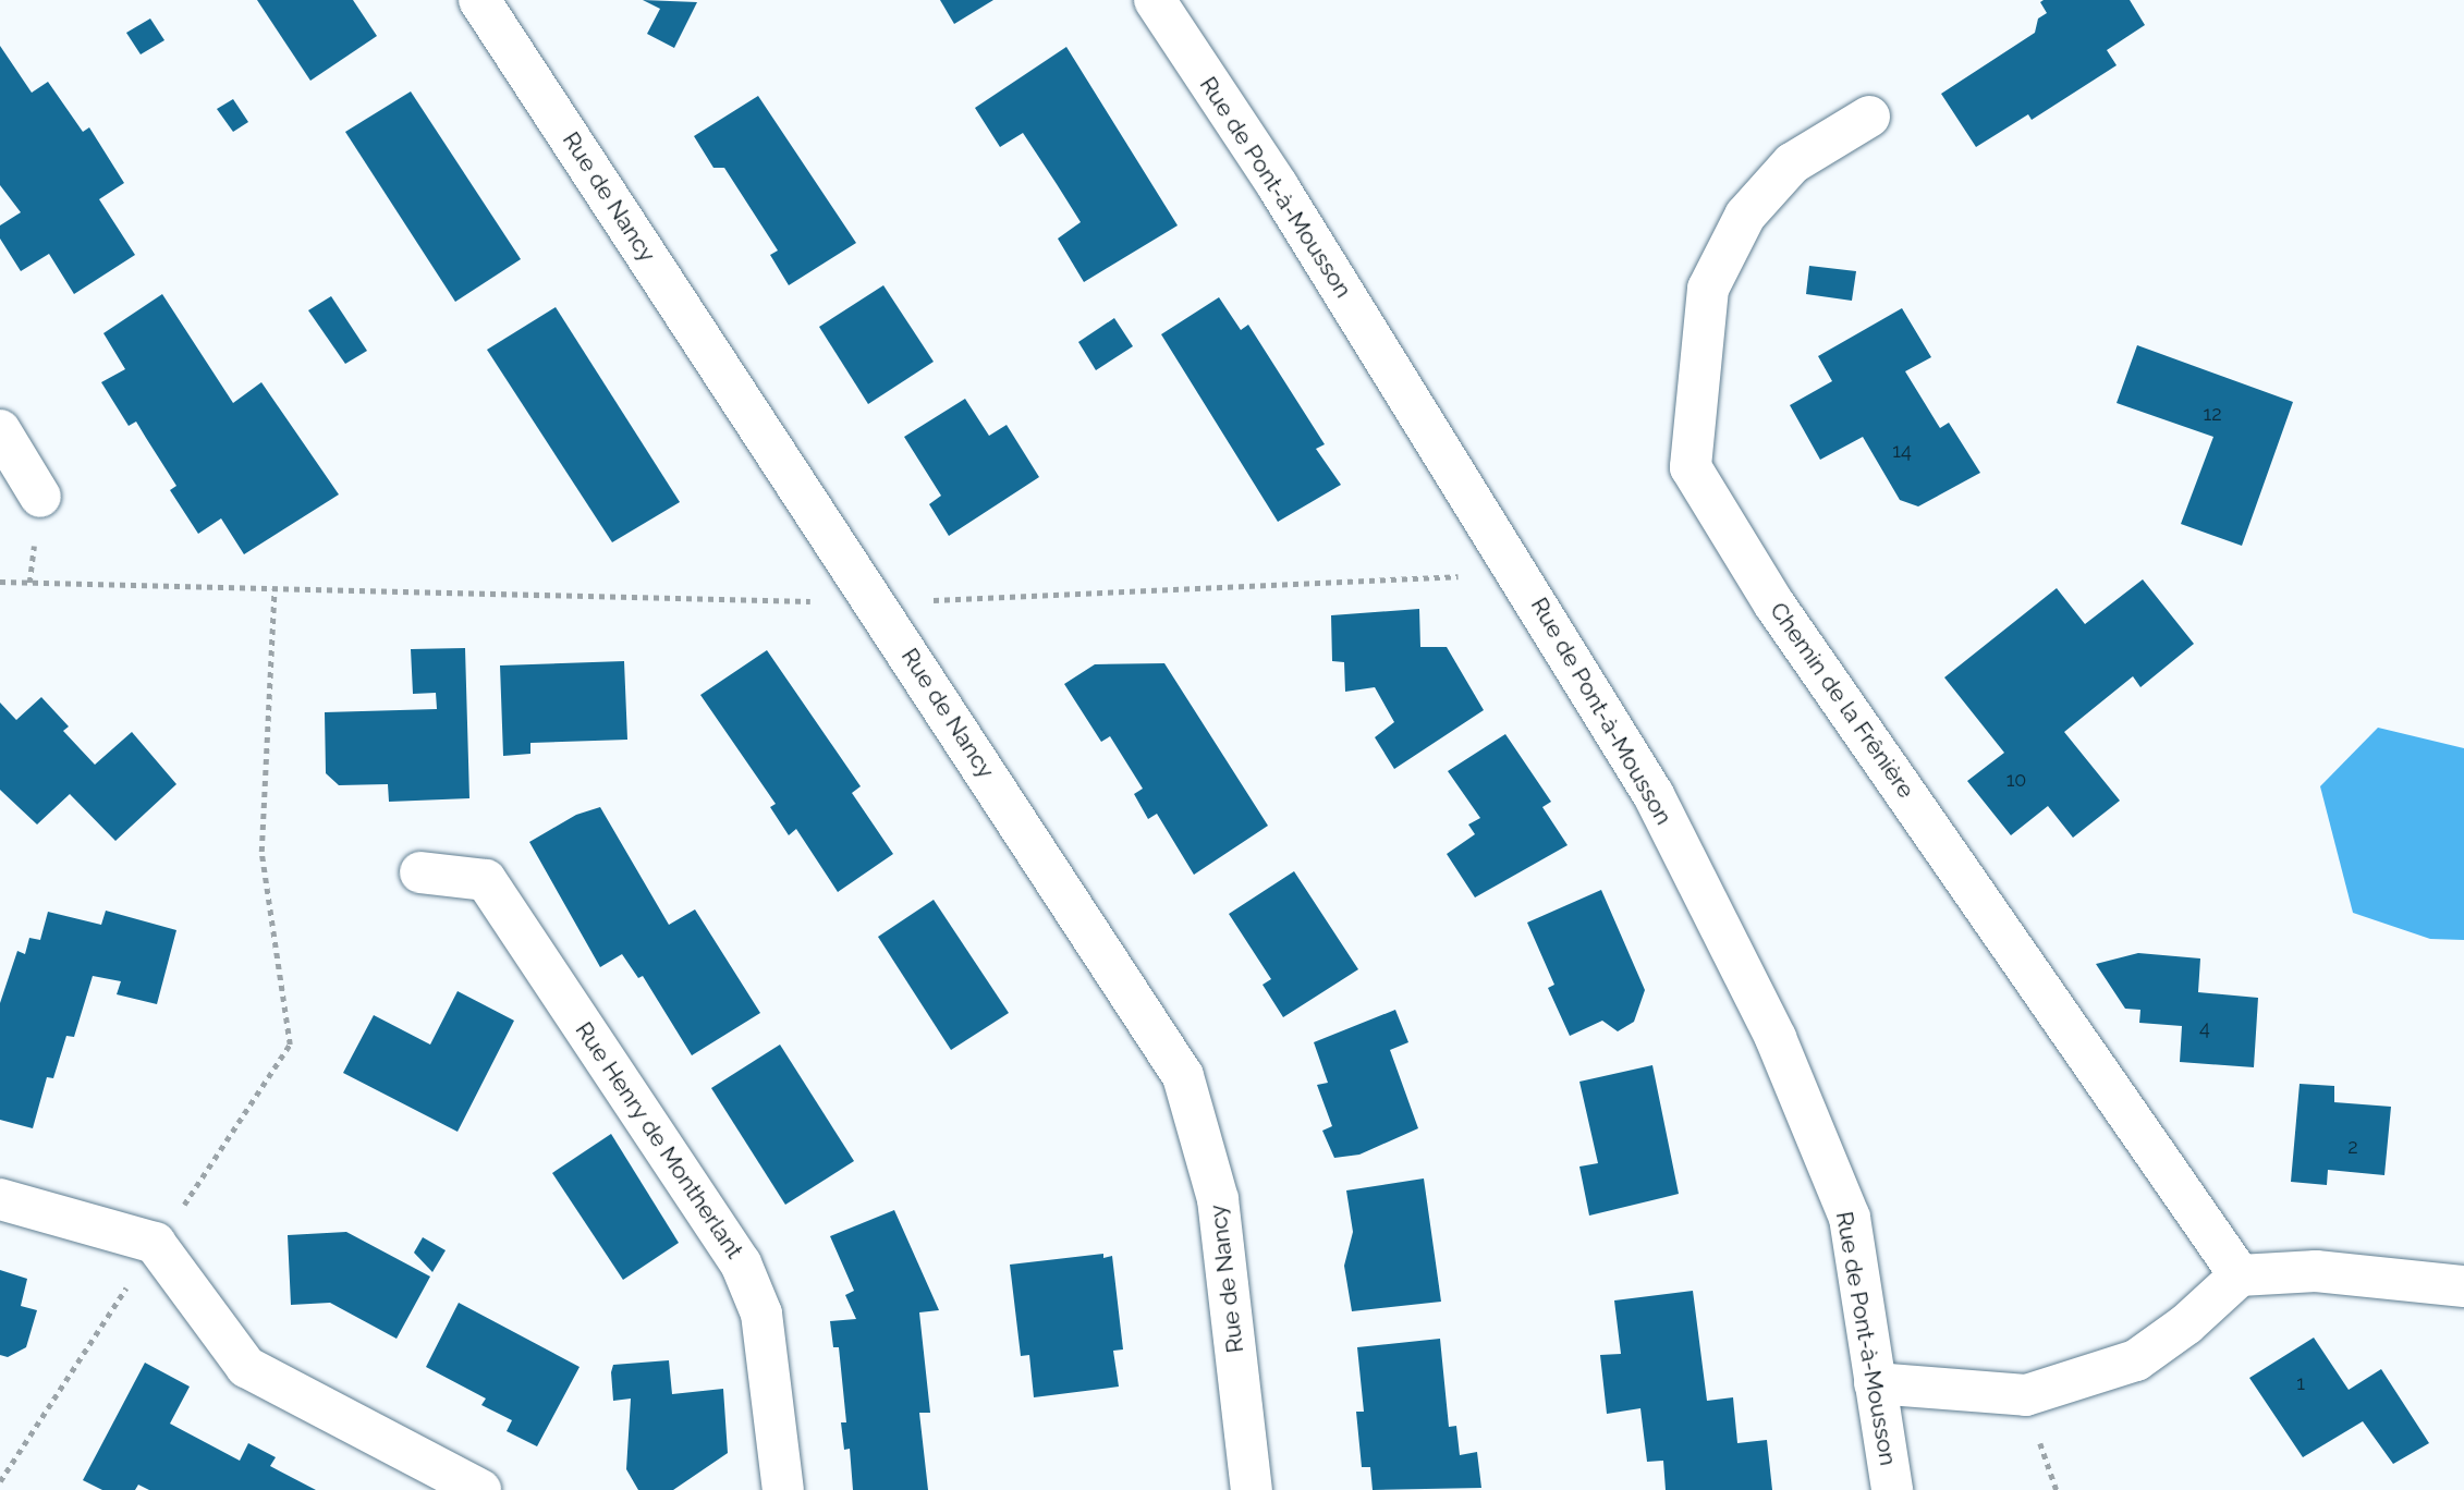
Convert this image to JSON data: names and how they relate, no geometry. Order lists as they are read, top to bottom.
{
  "streets": {
    "street": [
      "Rue de Pont-à-Mousson",
      "Rue de Nancy",
      "Chemin de la Frênière",
      "Rue Henry de Montherlant"
    ]
  },
  "house_numbers": [
    "12",
    "14",
    "10",
    "4",
    "2",
    "1"
  ]
}
